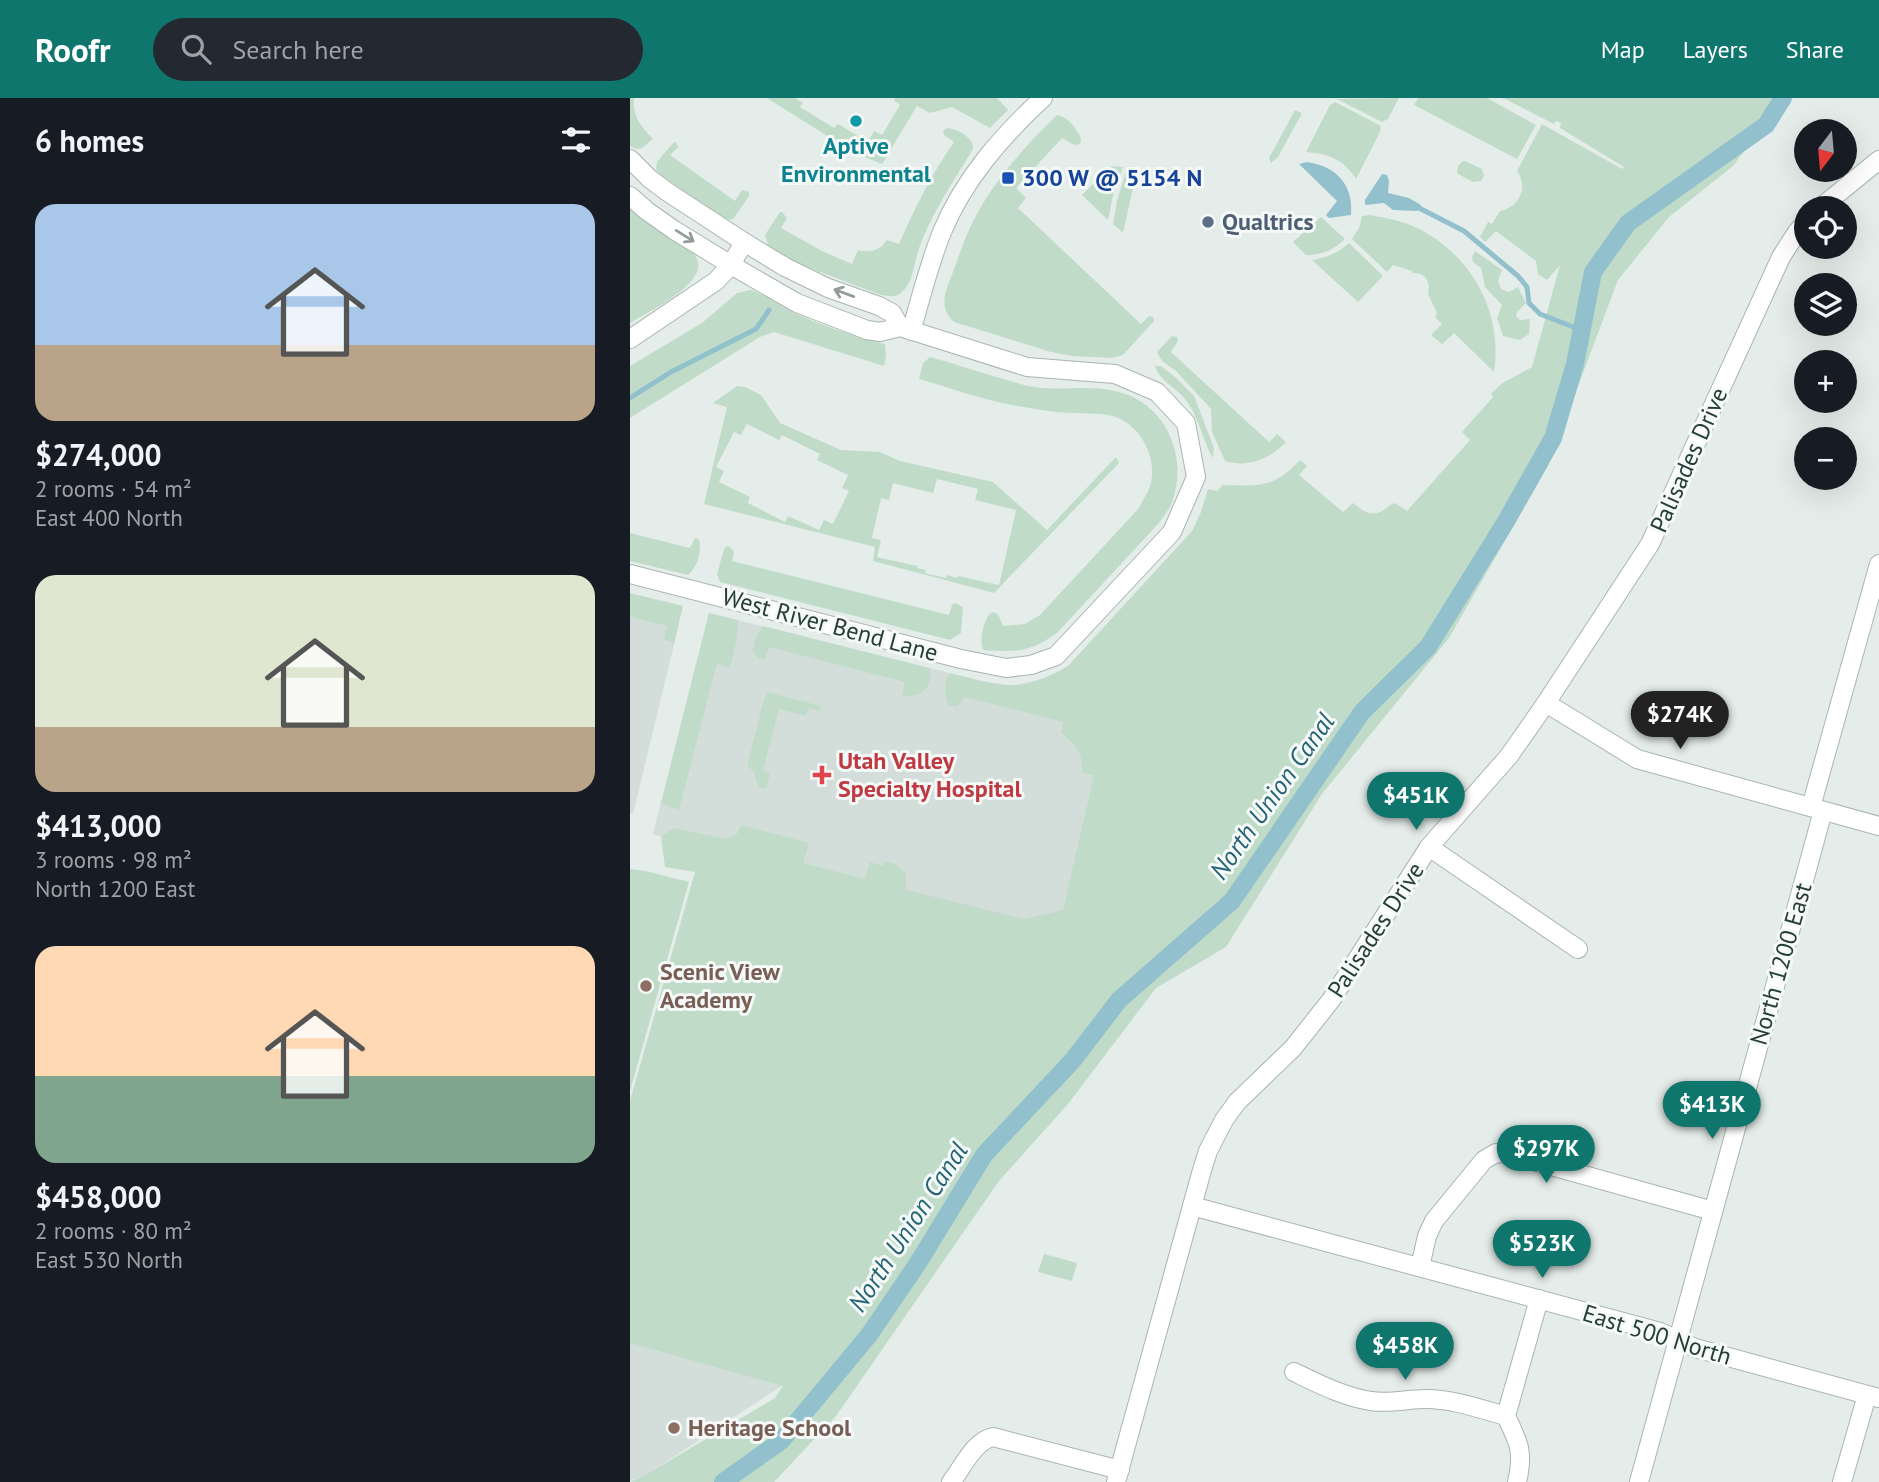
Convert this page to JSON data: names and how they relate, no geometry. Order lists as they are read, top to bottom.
{
  "streets": {
    "street": [
      "Palisades Drive",
      "West River Bend Lane",
      "North 1200 East",
      "East 500 North"
    ]
  },
  "crossings": [
    ["Palisades Drive", "East 500 North"],
    ["North 1200 East", "East 500 North"]
  ],
  "water": ["North Union Canal"],
  "places": {
    "other": [
      "Aptive Environmental",
      "Qualtrics",
      "Scenic View Academy",
      "Heritage School"
    ],
    "transit": ["300 W @ 5154 N"],
    "health": ["Utah Valley Specialty Hospital"]
  },
  "north": "bottom",
  "page": {
    "header": "Roofr",
    "search": "Search here",
    "nav": ["Map", "Layers", "Share"],
    "heading": "6 homes",
    "map_buttons": ["+", "−"],
    "list": [
      {
        "name": "$274,000",
        "note": "2 rooms · 54 m² · East 400 North"
      },
      {
        "name": "$413,000",
        "note": "3 rooms · 98 m² · North 1200 East"
      },
      {
        "name": "$458,000",
        "note": "2 rooms · 80 m² · East 530 North"
      }
    ],
    "price": [
      "$274K",
      "$451K",
      "$413K",
      "$297K",
      "$523K",
      "$458K"
    ]
  }
}
